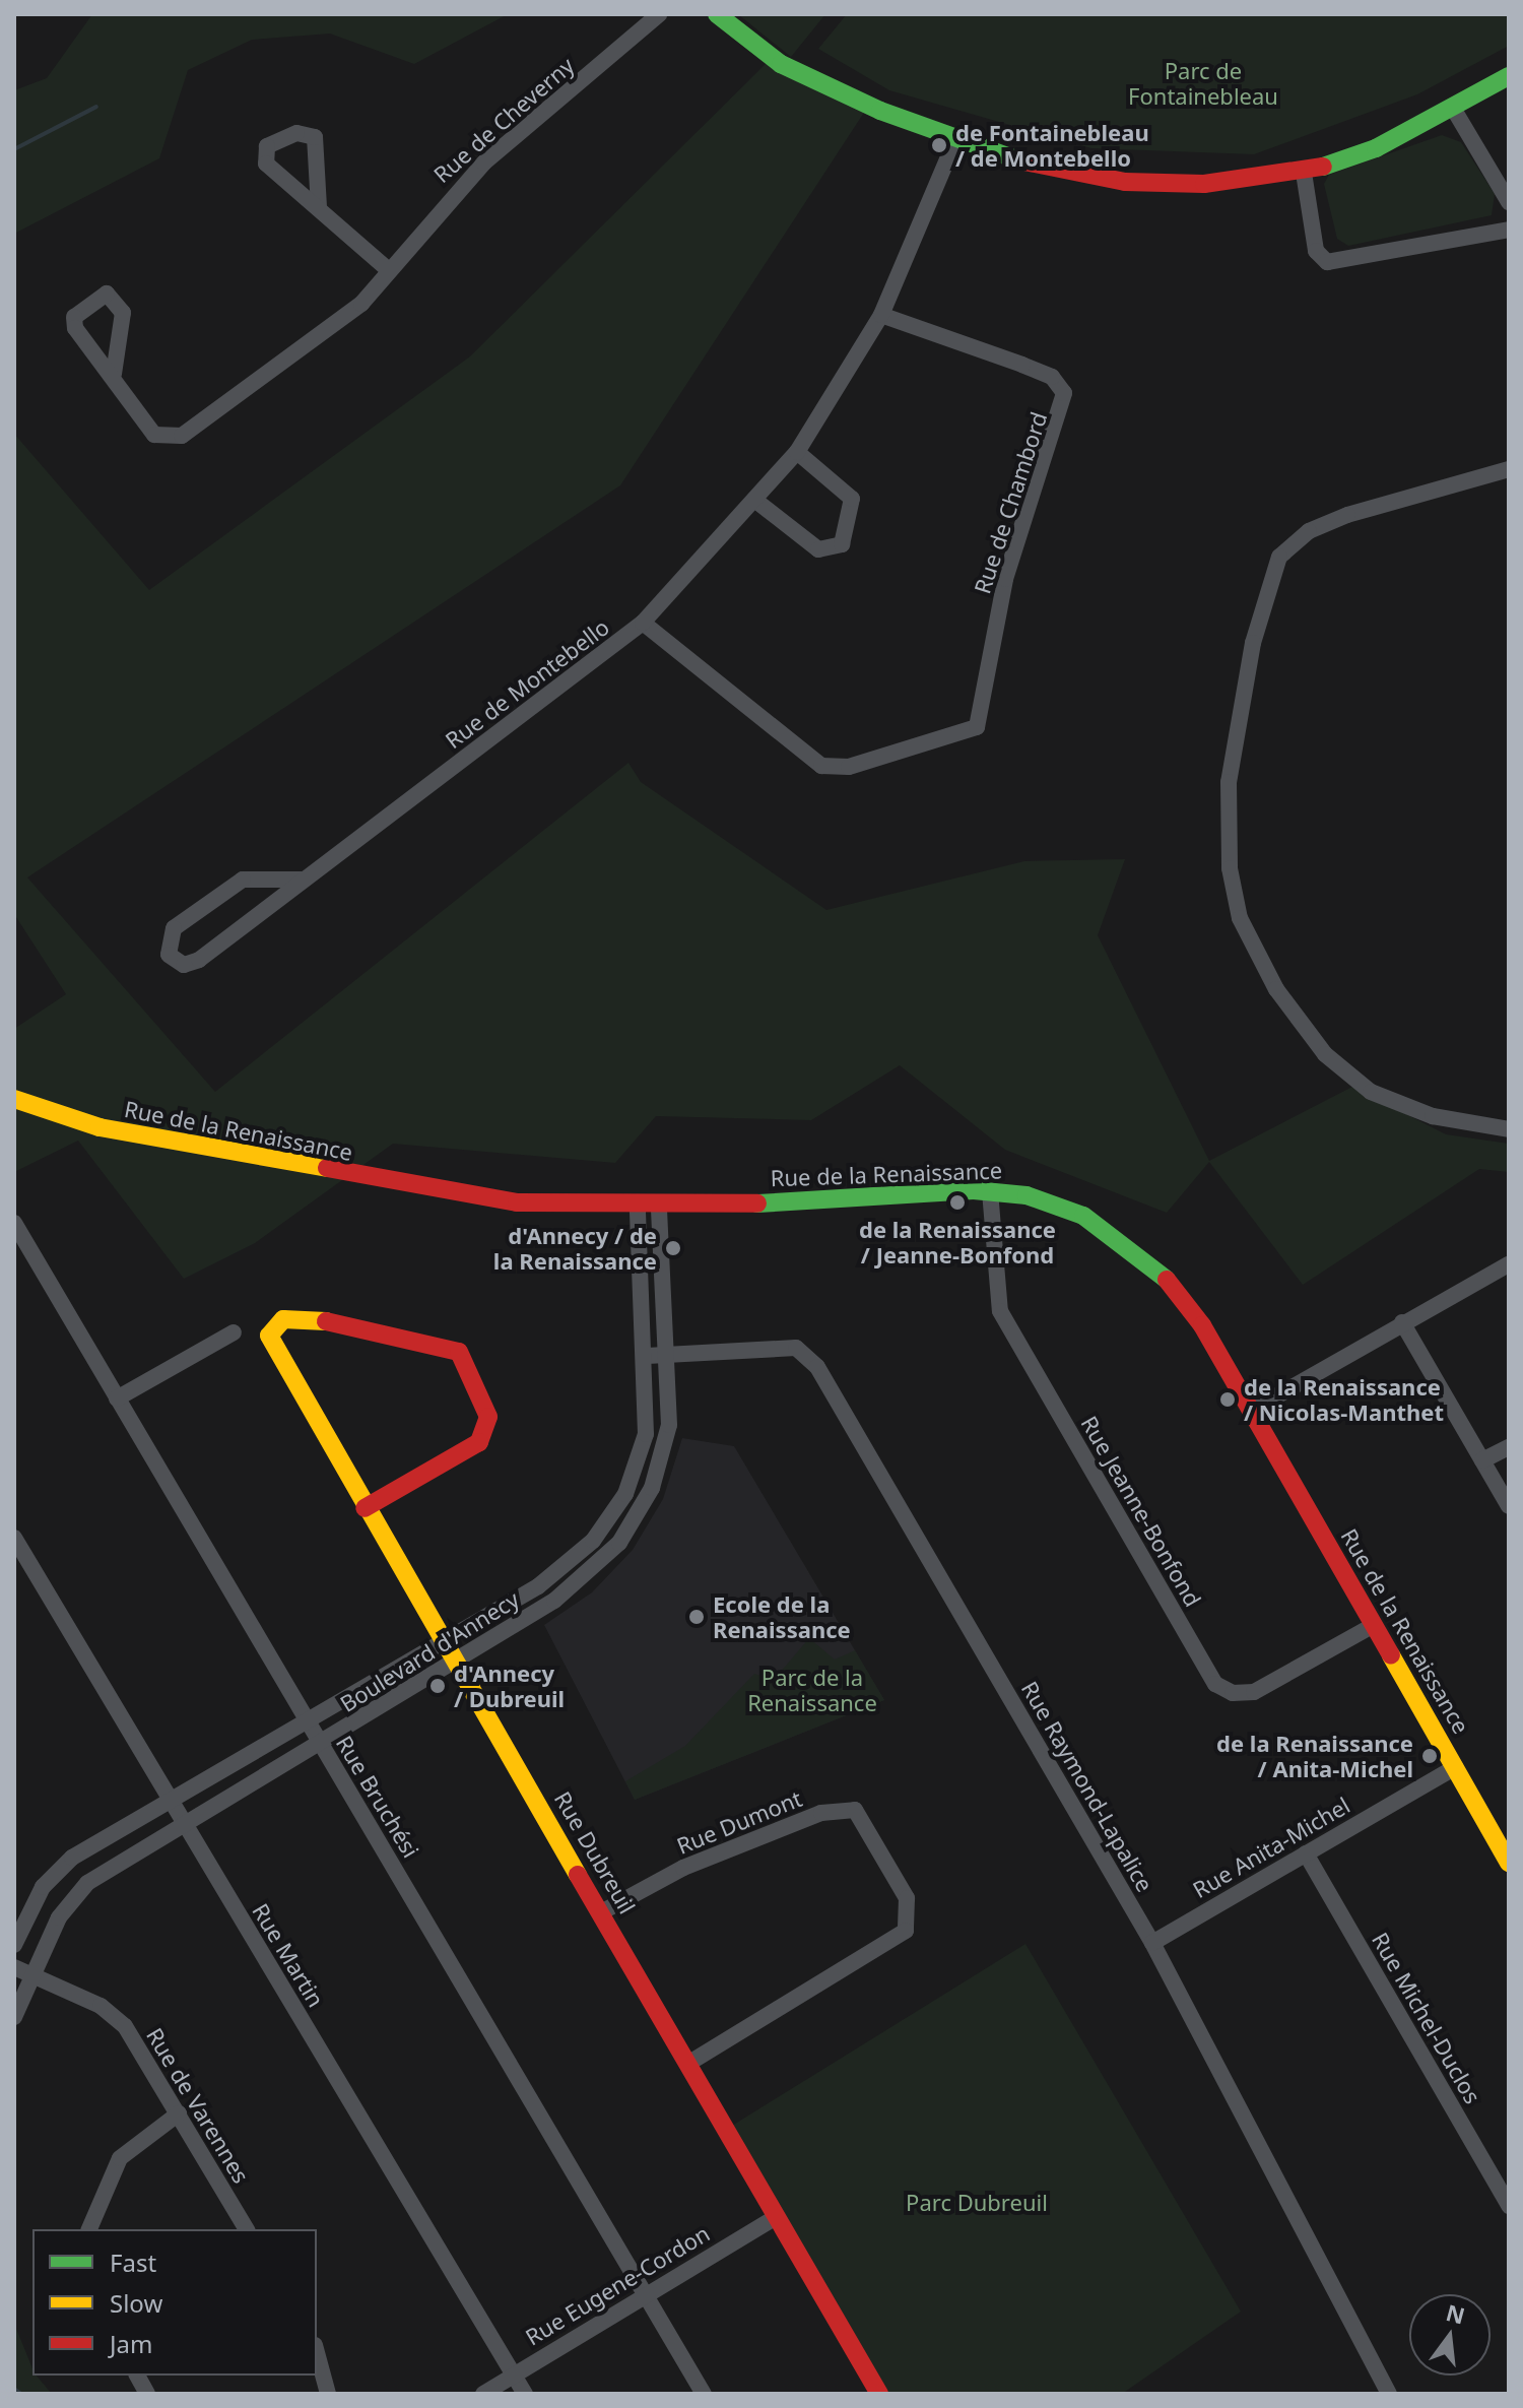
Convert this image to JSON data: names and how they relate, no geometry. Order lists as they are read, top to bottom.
{
  "streets": {
    "street": [
      "Rue de Cheverny",
      "Rue de Chambord",
      "Rue de Montebello",
      "Rue de la Renaissance",
      "Rue Jeanne-Bonfond",
      "Boulevard d'Annecy",
      "Rue Raymond-Lapalice",
      "Rue Bruchési",
      "Rue Dumont",
      "Rue Anita-Michel",
      "Rue Dubreuil",
      "Rue Martin",
      "Rue Michel-Duclos",
      "Rue de Varennes",
      "Rue Eugene-Cordon"
    ]
  },
  "crossings": [
    ["Rue de Chambord", "Rue de Montebello"],
    ["Rue de la Renaissance", "Rue Jeanne-Bonfond"],
    ["Rue de la Renaissance", "Boulevard d'Annecy"],
    ["Rue de la Renaissance", "Rue Anita-Michel"],
    ["Boulevard d'Annecy", "Rue Raymond-Lapalice"],
    ["Boulevard d'Annecy", "Rue Bruchési"],
    ["Boulevard d'Annecy", "Rue Dubreuil"],
    ["Boulevard d'Annecy", "Rue Martin"],
    ["Boulevard d'Annecy", "Rue de Varennes"],
    ["Rue Raymond-Lapalice", "Rue Anita-Michel"],
    ["Rue Bruchési", "Rue Eugene-Cordon"],
    ["Rue Dumont", "Rue Dubreuil"],
    ["Rue Anita-Michel", "Rue Michel-Duclos"],
    ["Rue Dubreuil", "Rue Eugene-Cordon"],
    ["Rue Martin", "Rue Eugene-Cordon"]
  ],
  "parks": ["Parc de Fontainebleau", "Parc de la Renaissance", "Parc Dubreuil"],
  "places": [
    "de Fontainebleau / de Montebello",
    "de la Renaissance / Jeanne-Bonfond",
    "d'Annecy / de la Renaissance",
    "de la Renaissance / Nicolas-Manthet",
    "Ecole de la Renaissance",
    "d'Annecy / Dubreuil",
    "de la Renaissance / Anita-Michel"
  ],
  "legend": ["Fast", "Slow", "Jam"],
  "north": "top"
}
